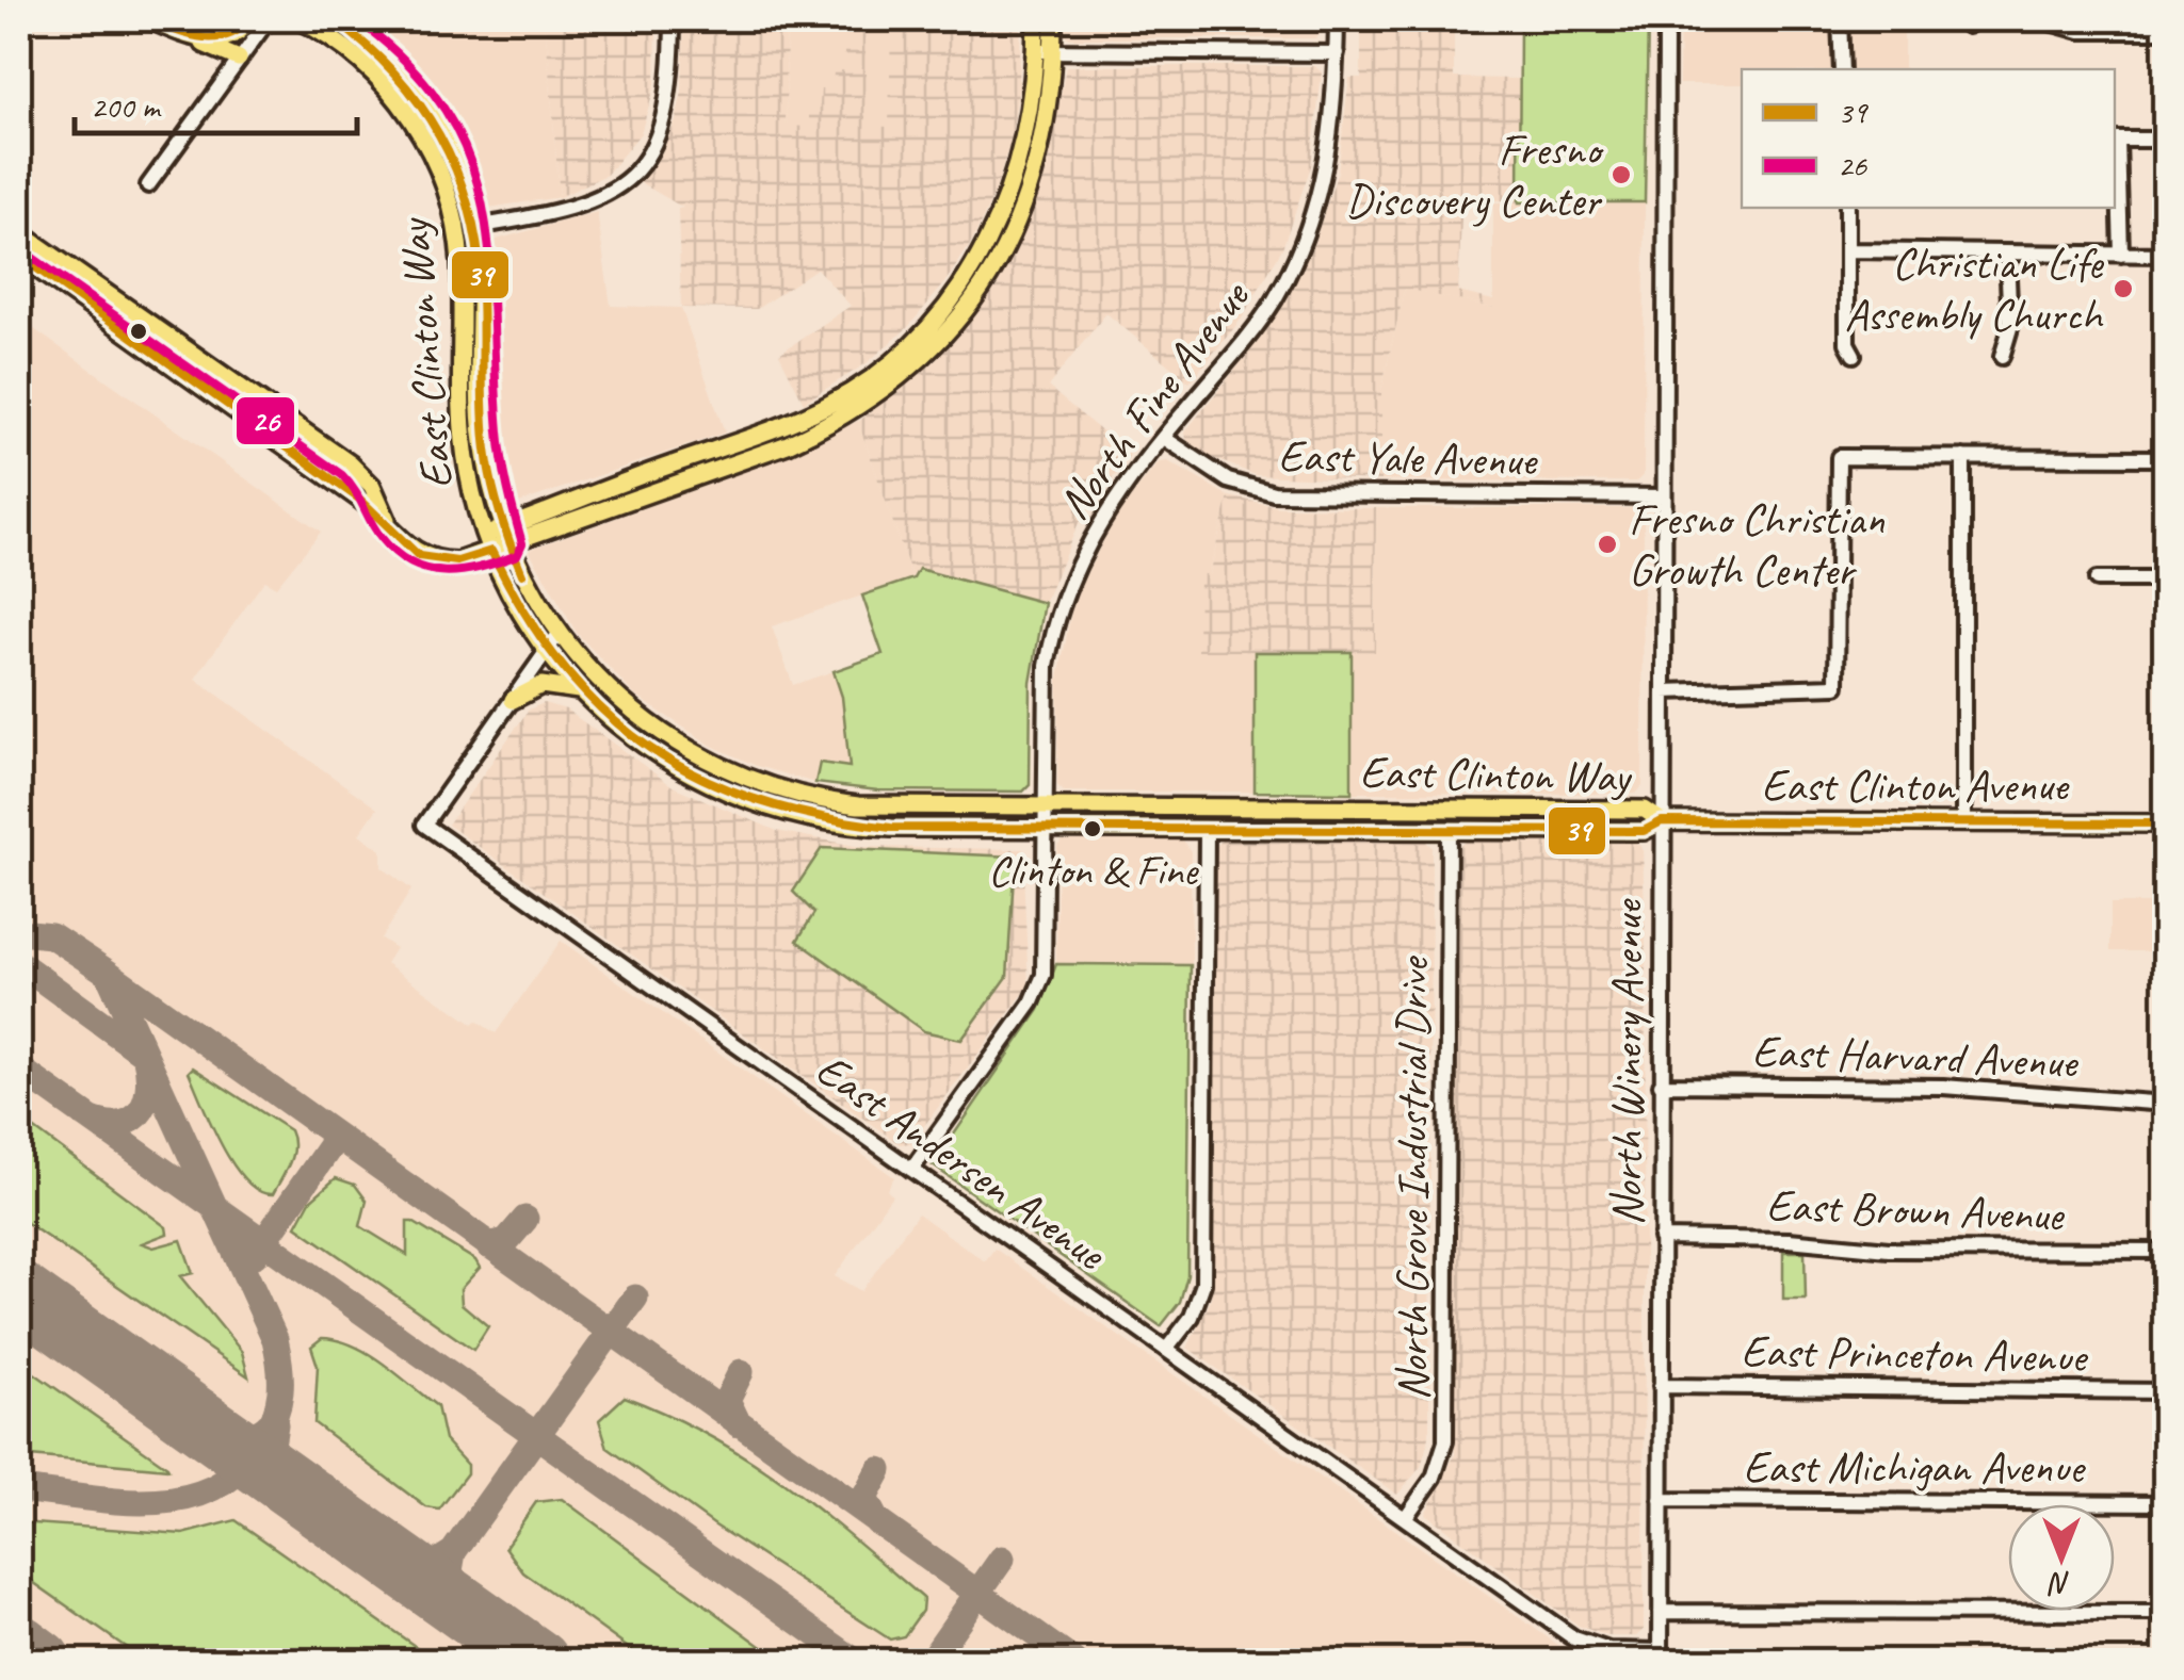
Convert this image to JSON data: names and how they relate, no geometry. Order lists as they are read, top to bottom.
{
  "streets": {
    "main road": ["East Clinton Way", "East Clinton Avenue"],
    "street": [
      "North Fine Avenue",
      "East Yale Avenue",
      "East Harvard Avenue",
      "North Winery Avenue",
      "East Andersen Avenue",
      "North Grove Industrial Drive",
      "East Brown Avenue",
      "East Princeton Avenue",
      "East Michigan Avenue"
    ]
  },
  "crossings": [
    ["East Clinton Way", "North Fine Avenue"],
    ["East Clinton Way", "East Clinton Avenue"],
    ["East Clinton Way", "North Winery Avenue"],
    ["East Clinton Way", "East Andersen Avenue"],
    ["East Clinton Way", "North Grove Industrial Drive"],
    ["North Fine Avenue", "East Yale Avenue"],
    ["North Fine Avenue", "East Andersen Avenue"],
    ["East Yale Avenue", "North Winery Avenue"],
    ["East Clinton Avenue", "North Winery Avenue"],
    ["East Harvard Avenue", "North Winery Avenue"],
    ["North Winery Avenue", "East Andersen Avenue"],
    ["North Winery Avenue", "East Brown Avenue"],
    ["North Winery Avenue", "East Princeton Avenue"],
    ["North Winery Avenue", "East Michigan Avenue"],
    ["East Andersen Avenue", "North Grove Industrial Drive"]
  ],
  "places": [
    "Fresno Discovery Center",
    "Christian Life Assembly Church",
    "Fresno Christian Growth Center",
    "Clinton & Fine"
  ],
  "lines": ["transit line 39", "transit line 26"],
  "legend": ["39", "26"],
  "scale_bar": "200 m",
  "north": "bottom"
}
